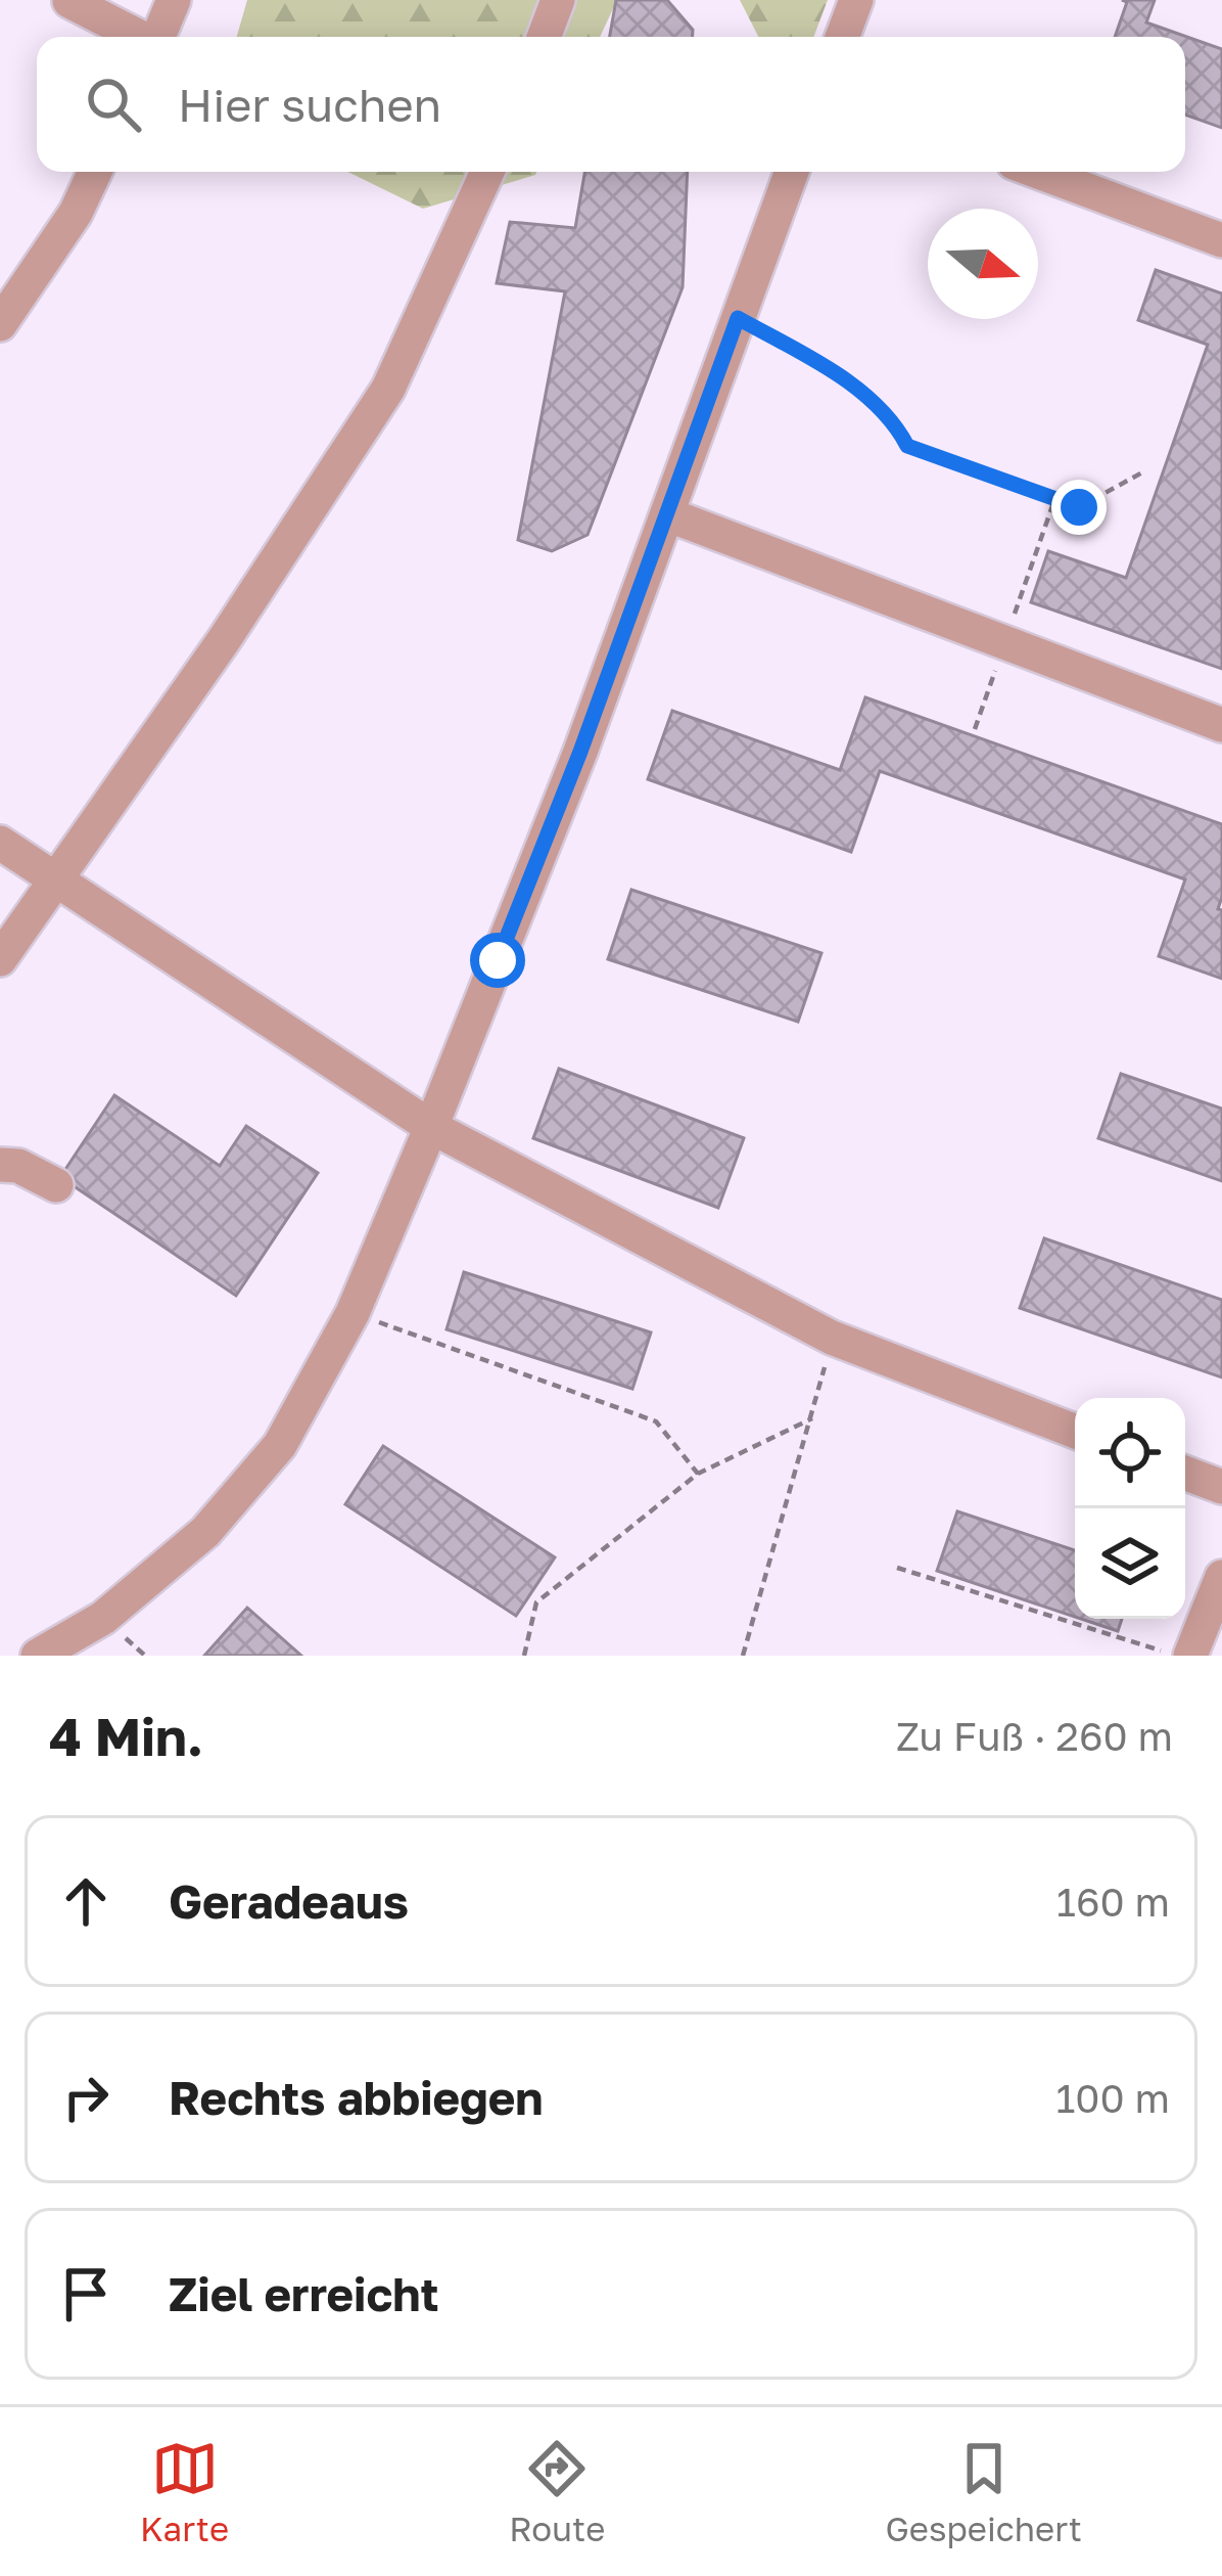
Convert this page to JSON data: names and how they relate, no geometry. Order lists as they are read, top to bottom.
{
  "north": "right",
  "page": {
    "search": "Hier suchen",
    "heading": ["4 Min.", "Zu Fuß · 260 m"],
    "list": [
      ["Geradeaus", "160 m"],
      ["Rechts abbiegen", "100 m"],
      "Ziel erreicht"
    ],
    "nav": ["Karte", "Route", "Gespeichert"]
  }
}
